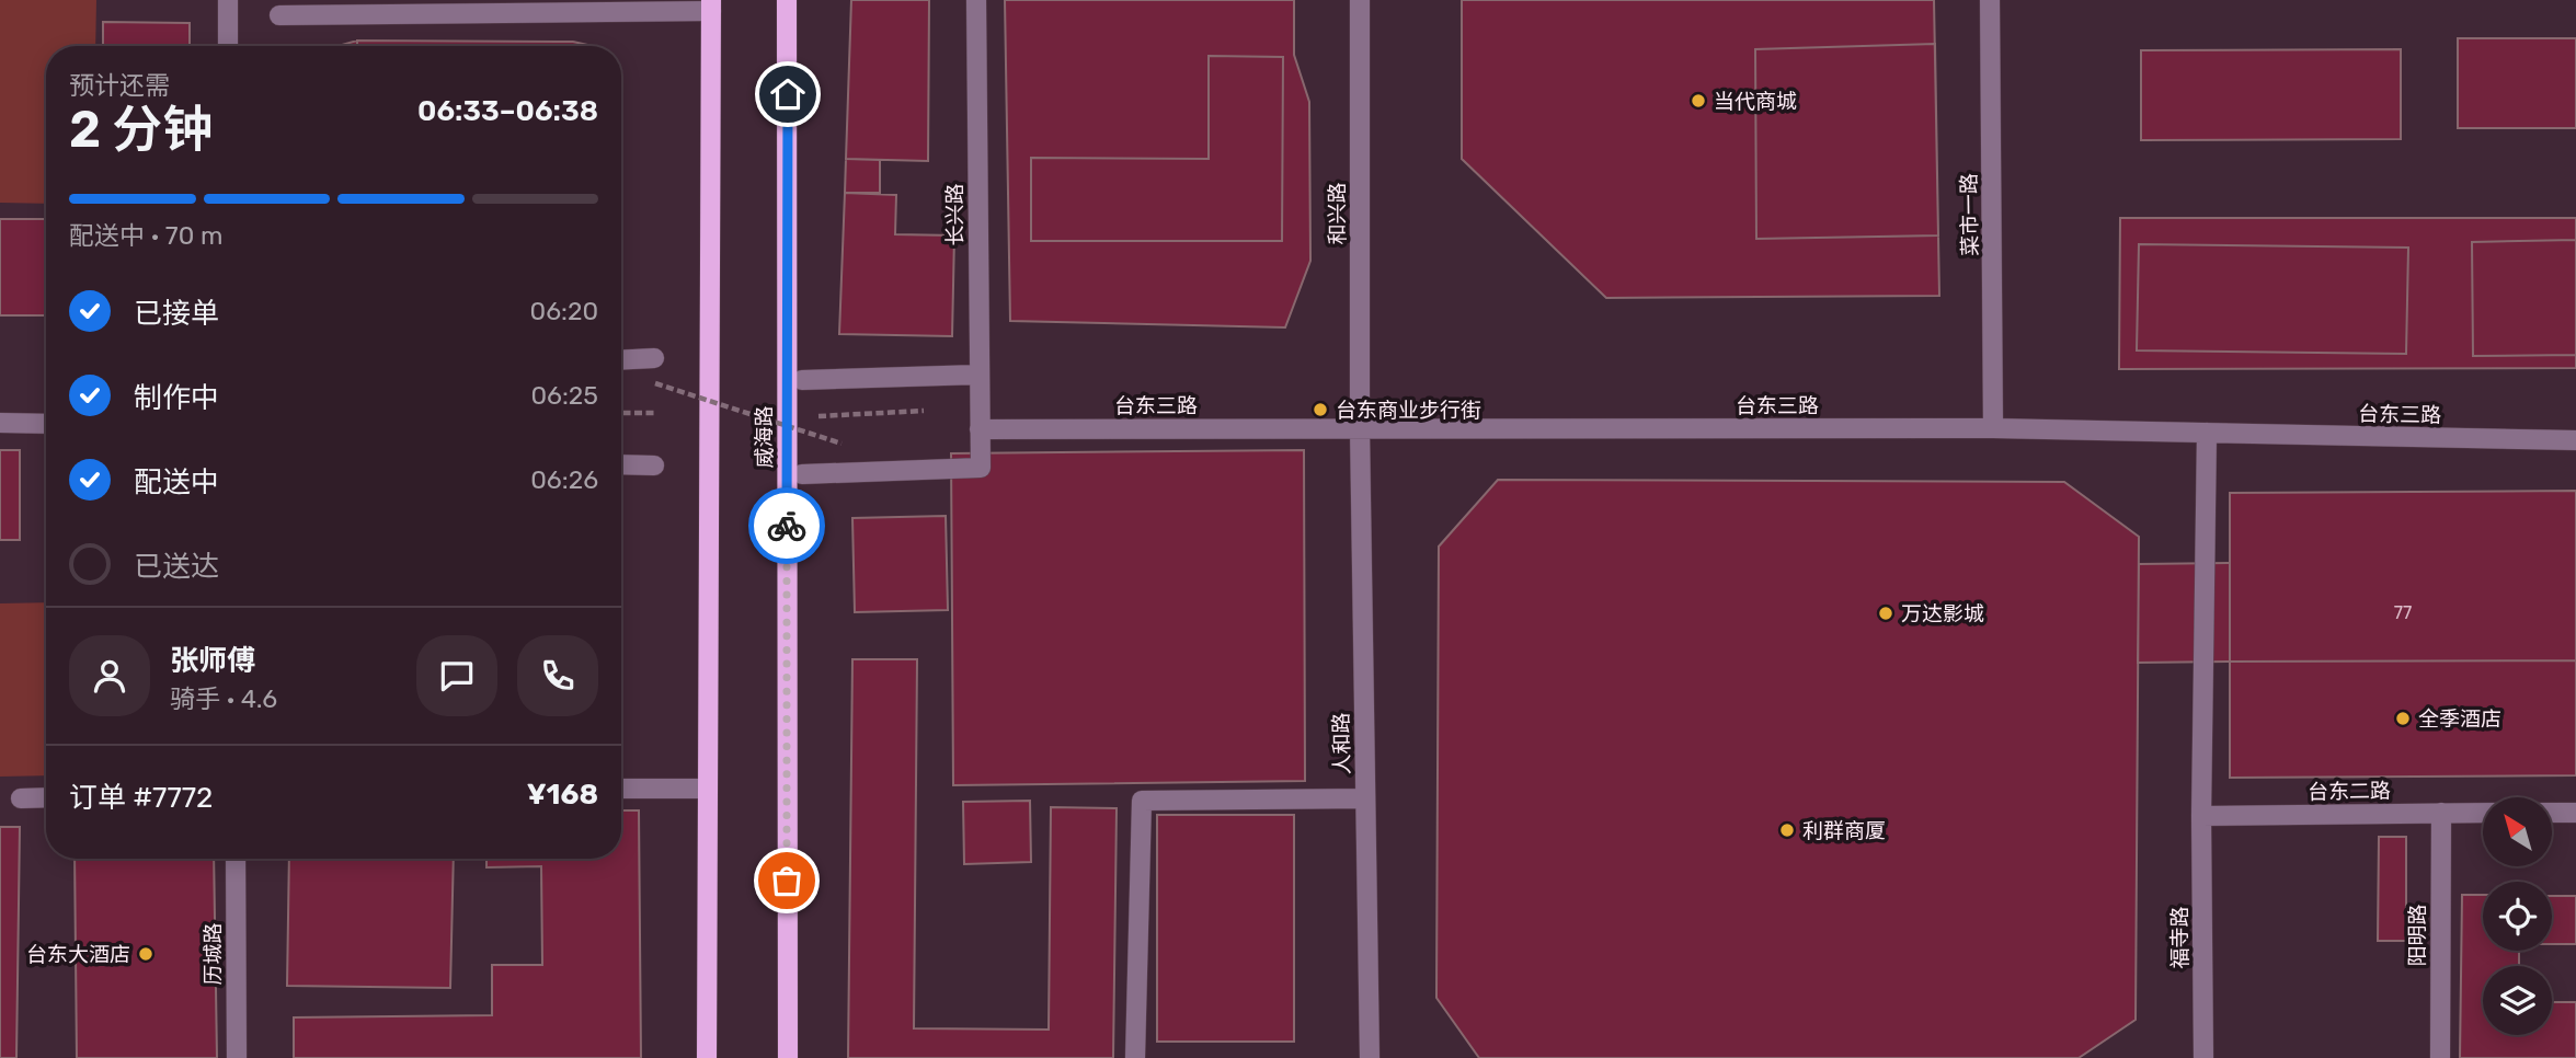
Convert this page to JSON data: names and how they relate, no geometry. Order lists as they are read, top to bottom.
{
  "streets": {
    "main road": ["威海路"],
    "street": [
      "和兴路",
      "长兴路",
      "菜市一路",
      "台东三路",
      "人和路",
      "台东二路",
      "阳明路",
      "福寺路",
      "历城路"
    ]
  },
  "crossings": [
    ["和兴路", "台东三路"],
    ["和兴路", "人和路"],
    ["长兴路", "台东三路"],
    ["菜市一路", "台东三路"],
    ["台东三路", "人和路"],
    ["台东三路", "福寺路"],
    ["台东二路", "阳明路"],
    ["台东二路", "福寺路"]
  ],
  "places": [
    "当代商城",
    "台东商业步行街",
    "万达影城",
    "全季酒店",
    "利群商厦",
    "台东大酒店"
  ],
  "house_numbers": ["77"],
  "north": "top left",
  "page": {
    "heading": ["2 分钟", "预计还需", "06:33–06:38"],
    "panel": [
      "张师傅",
      "骑手 · 4.6",
      "订单 #7772",
      "¥168"
    ],
    "bar": "配送中 · 70 m",
    "list": [
      ["已接单", "06:20"],
      ["制作中", "06:25"],
      ["配送中", "06:26"],
      "已送达"
    ]
  }
}
